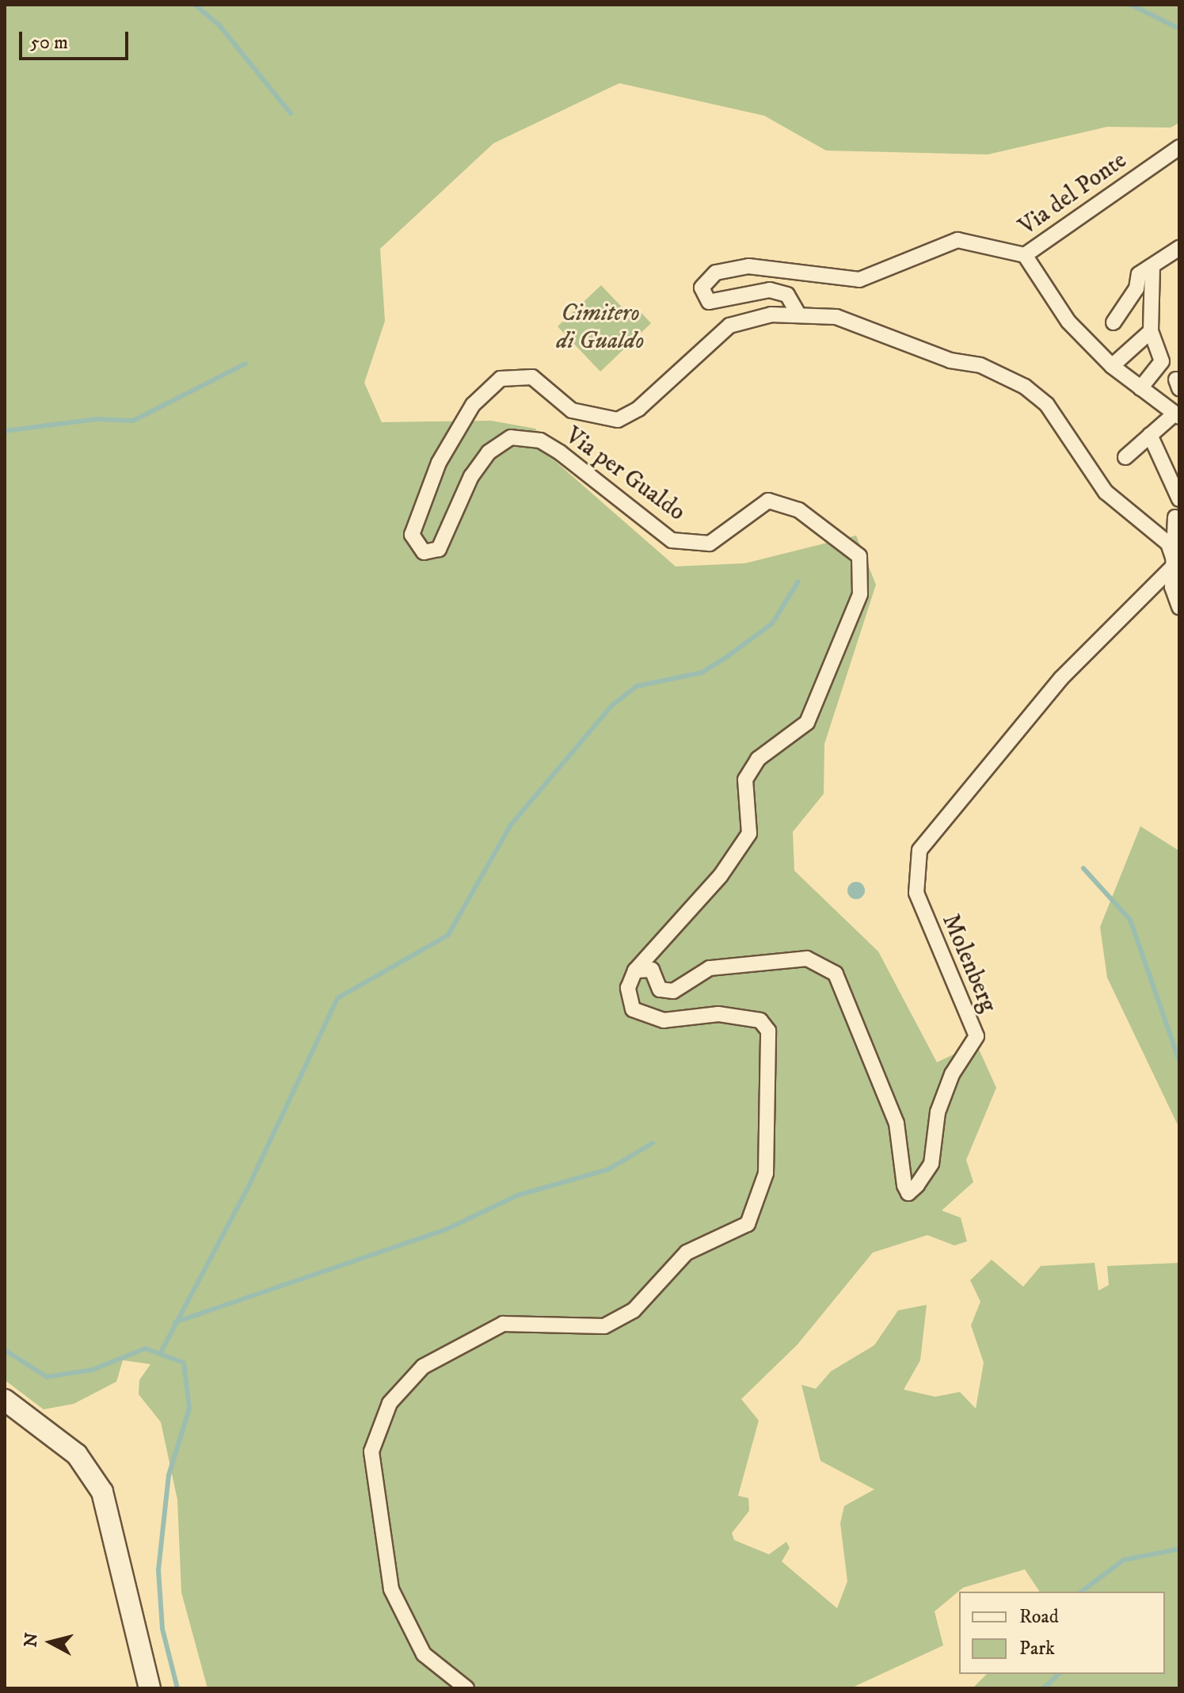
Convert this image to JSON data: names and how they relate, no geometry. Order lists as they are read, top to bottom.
{
  "streets": {
    "street": ["Via del Ponte", "Via per Gualdo", "Molenberg"]
  },
  "crossings": [
    ["Via del Ponte", "Via per Gualdo"],
    ["Via per Gualdo", "Molenberg"]
  ],
  "parks": ["Cimitero di Gualdo"],
  "legend": ["Road", "Park"],
  "scale_bar": "50 m",
  "north": "left"
}
